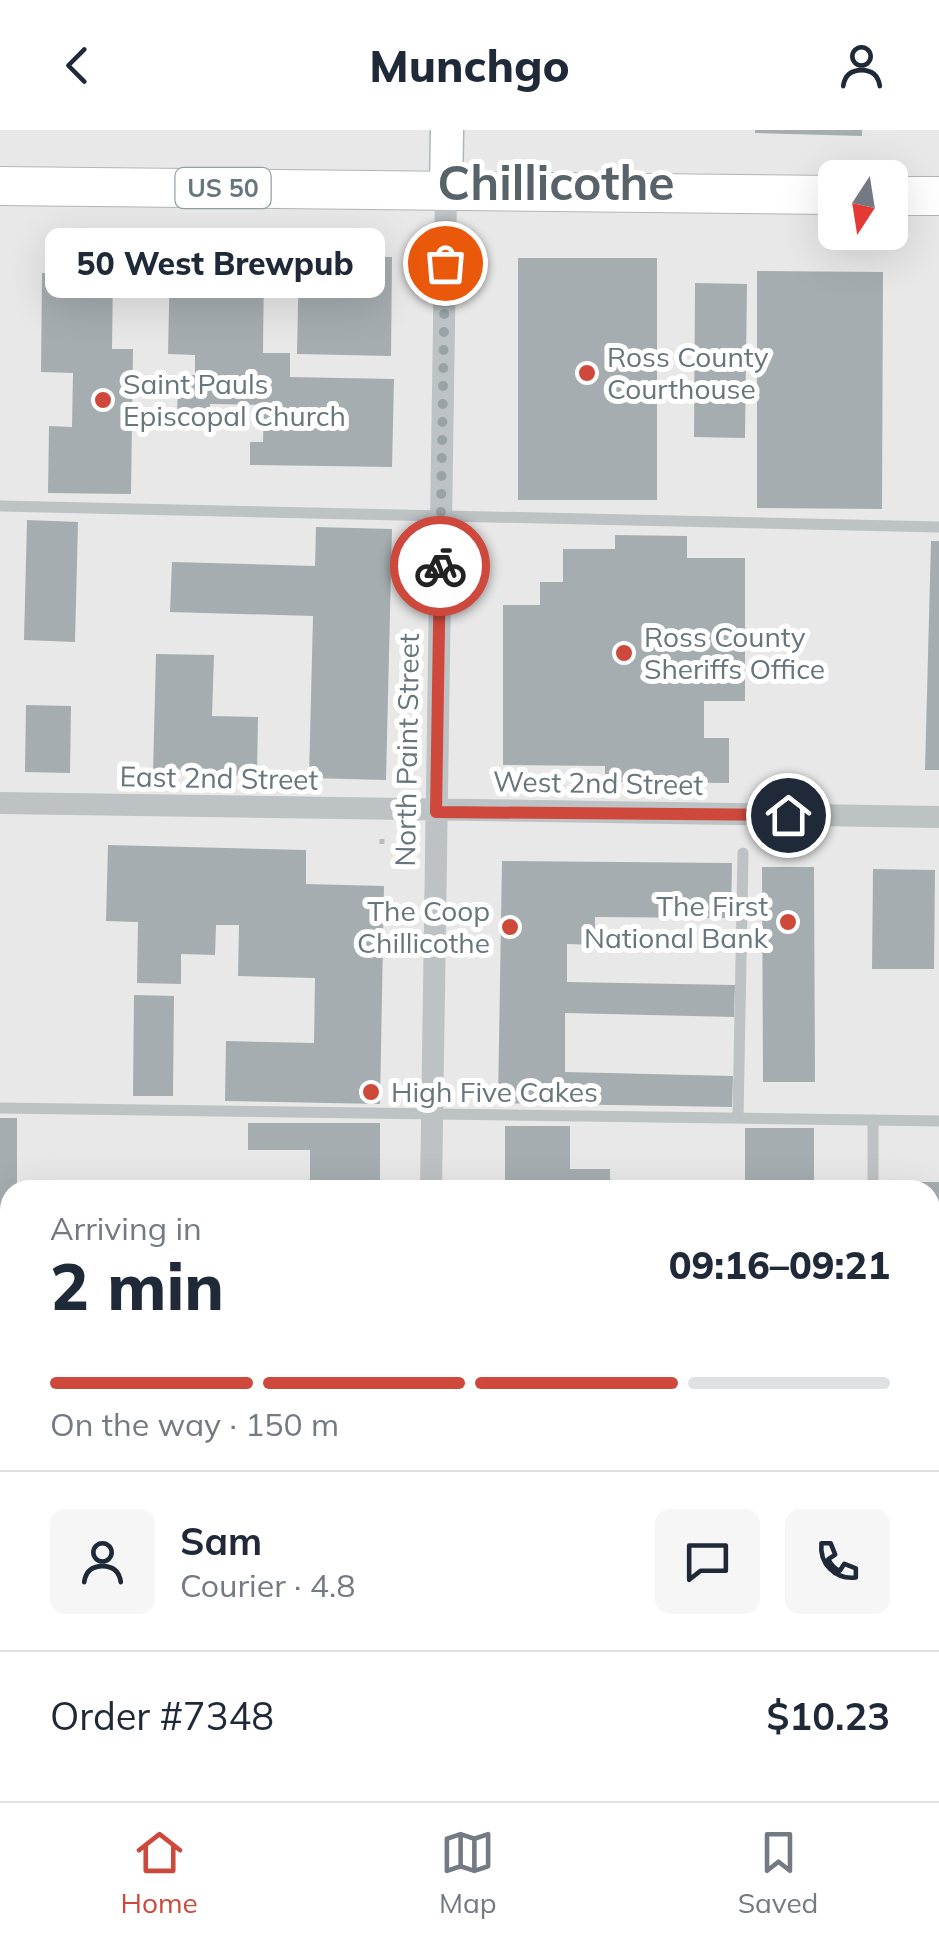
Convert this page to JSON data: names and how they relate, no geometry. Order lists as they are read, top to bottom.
{
  "streets": {
    "main road": ["US 50"],
    "street": ["North Paint Street", "East 2nd Street", "West 2nd Street"]
  },
  "crossings": [
    ["US 50", "North Paint Street"],
    ["North Paint Street", "East 2nd Street"],
    ["North Paint Street", "West 2nd Street"],
    ["East 2nd Street", "West 2nd Street"]
  ],
  "districts": ["Chillicothe"],
  "places": [
    "50 West Brewpub",
    "Ross County Courthouse",
    "Saint Pauls Episcopal Church",
    "Ross County Sheriffs Office",
    "The First National Bank",
    "The Coop Chillicothe",
    "High Five Cakes"
  ],
  "north": "bottom",
  "page": {
    "header": "Munchgo",
    "bubble": "50 West Brewpub",
    "heading": ["2 min", "Arriving in", "09:16–09:21"],
    "panel": [
      "Sam",
      "Courier · 4.8",
      "Order #7348",
      "$10.23"
    ],
    "bar": "On the way · 150 m",
    "tabs": ["Home", "Map", "Saved"]
  }
}
